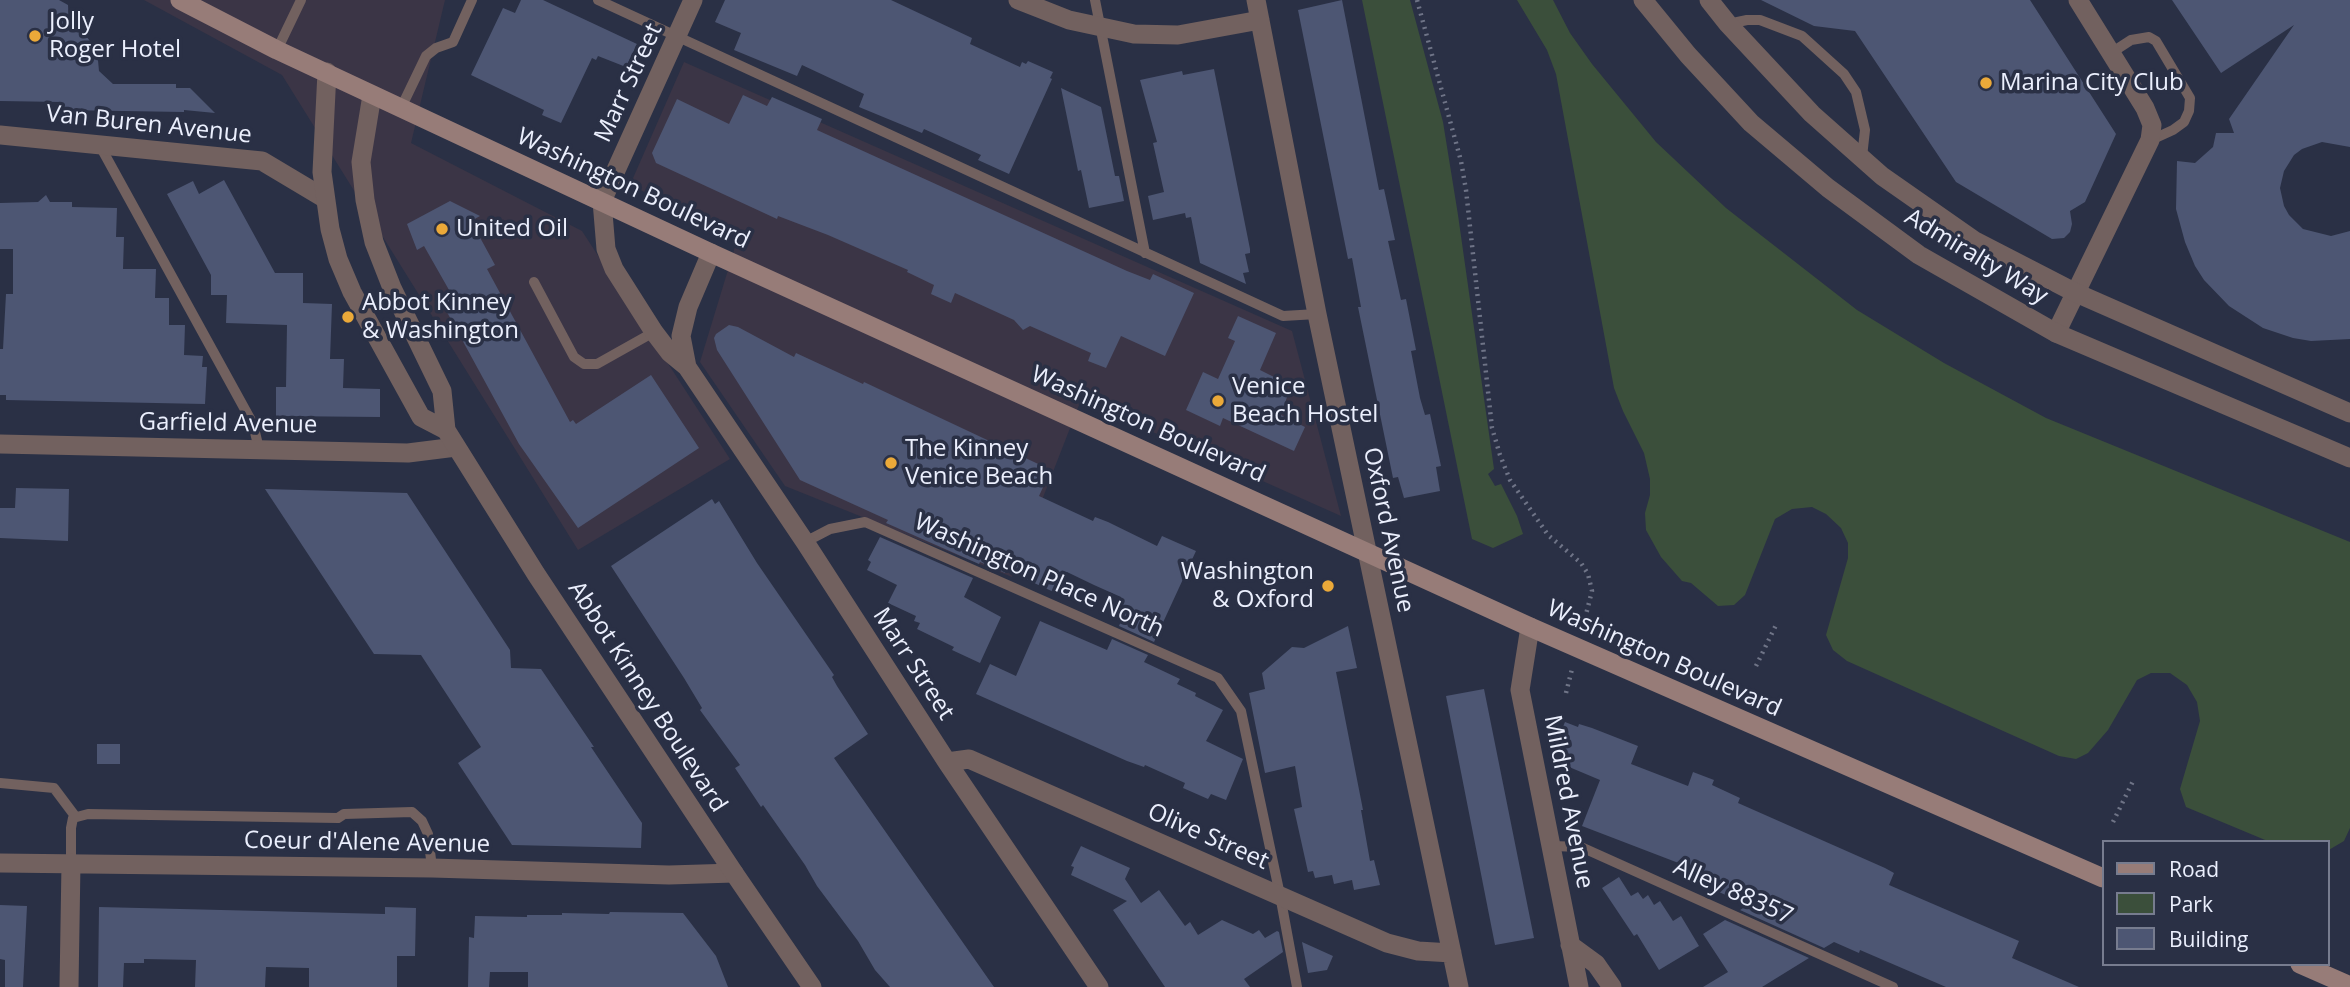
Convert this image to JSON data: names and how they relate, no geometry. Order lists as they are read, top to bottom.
{
  "streets": {
    "main road": ["Washington Boulevard"],
    "street": [
      "Marr Street",
      "Van Buren Avenue",
      "Admiralty Way",
      "Garfield Avenue",
      "Oxford Avenue",
      "Abbot Kinney Boulevard",
      "Mildred Avenue",
      "Olive Street",
      "Coeur d'Alene Avenue"
    ],
    "lane": ["Washington Place North", "Alley 88357"]
  },
  "crossings": [
    ["Marr Street", "Washington Boulevard"],
    ["Marr Street", "Washington Place North"],
    ["Marr Street", "Olive Street"],
    ["Van Buren Avenue", "Abbot Kinney Boulevard"],
    ["Washington Boulevard", "Oxford Avenue"],
    ["Washington Boulevard", "Abbot Kinney Boulevard"],
    ["Washington Boulevard", "Mildred Avenue"],
    ["Garfield Avenue", "Abbot Kinney Boulevard"],
    ["Oxford Avenue", "Olive Street"],
    ["Washington Place North", "Olive Street"],
    ["Abbot Kinney Boulevard", "Coeur d'Alene Avenue"],
    ["Mildred Avenue", "Alley 88357"]
  ],
  "places": [
    "Jolly Roger Hotel",
    "Marina City Club",
    "United Oil",
    "Abbot Kinney & Washington",
    "Venice Beach Hostel",
    "The Kinney Venice Beach",
    "Washington & Oxford"
  ],
  "legend": ["Road", "Park", "Building"]
}
